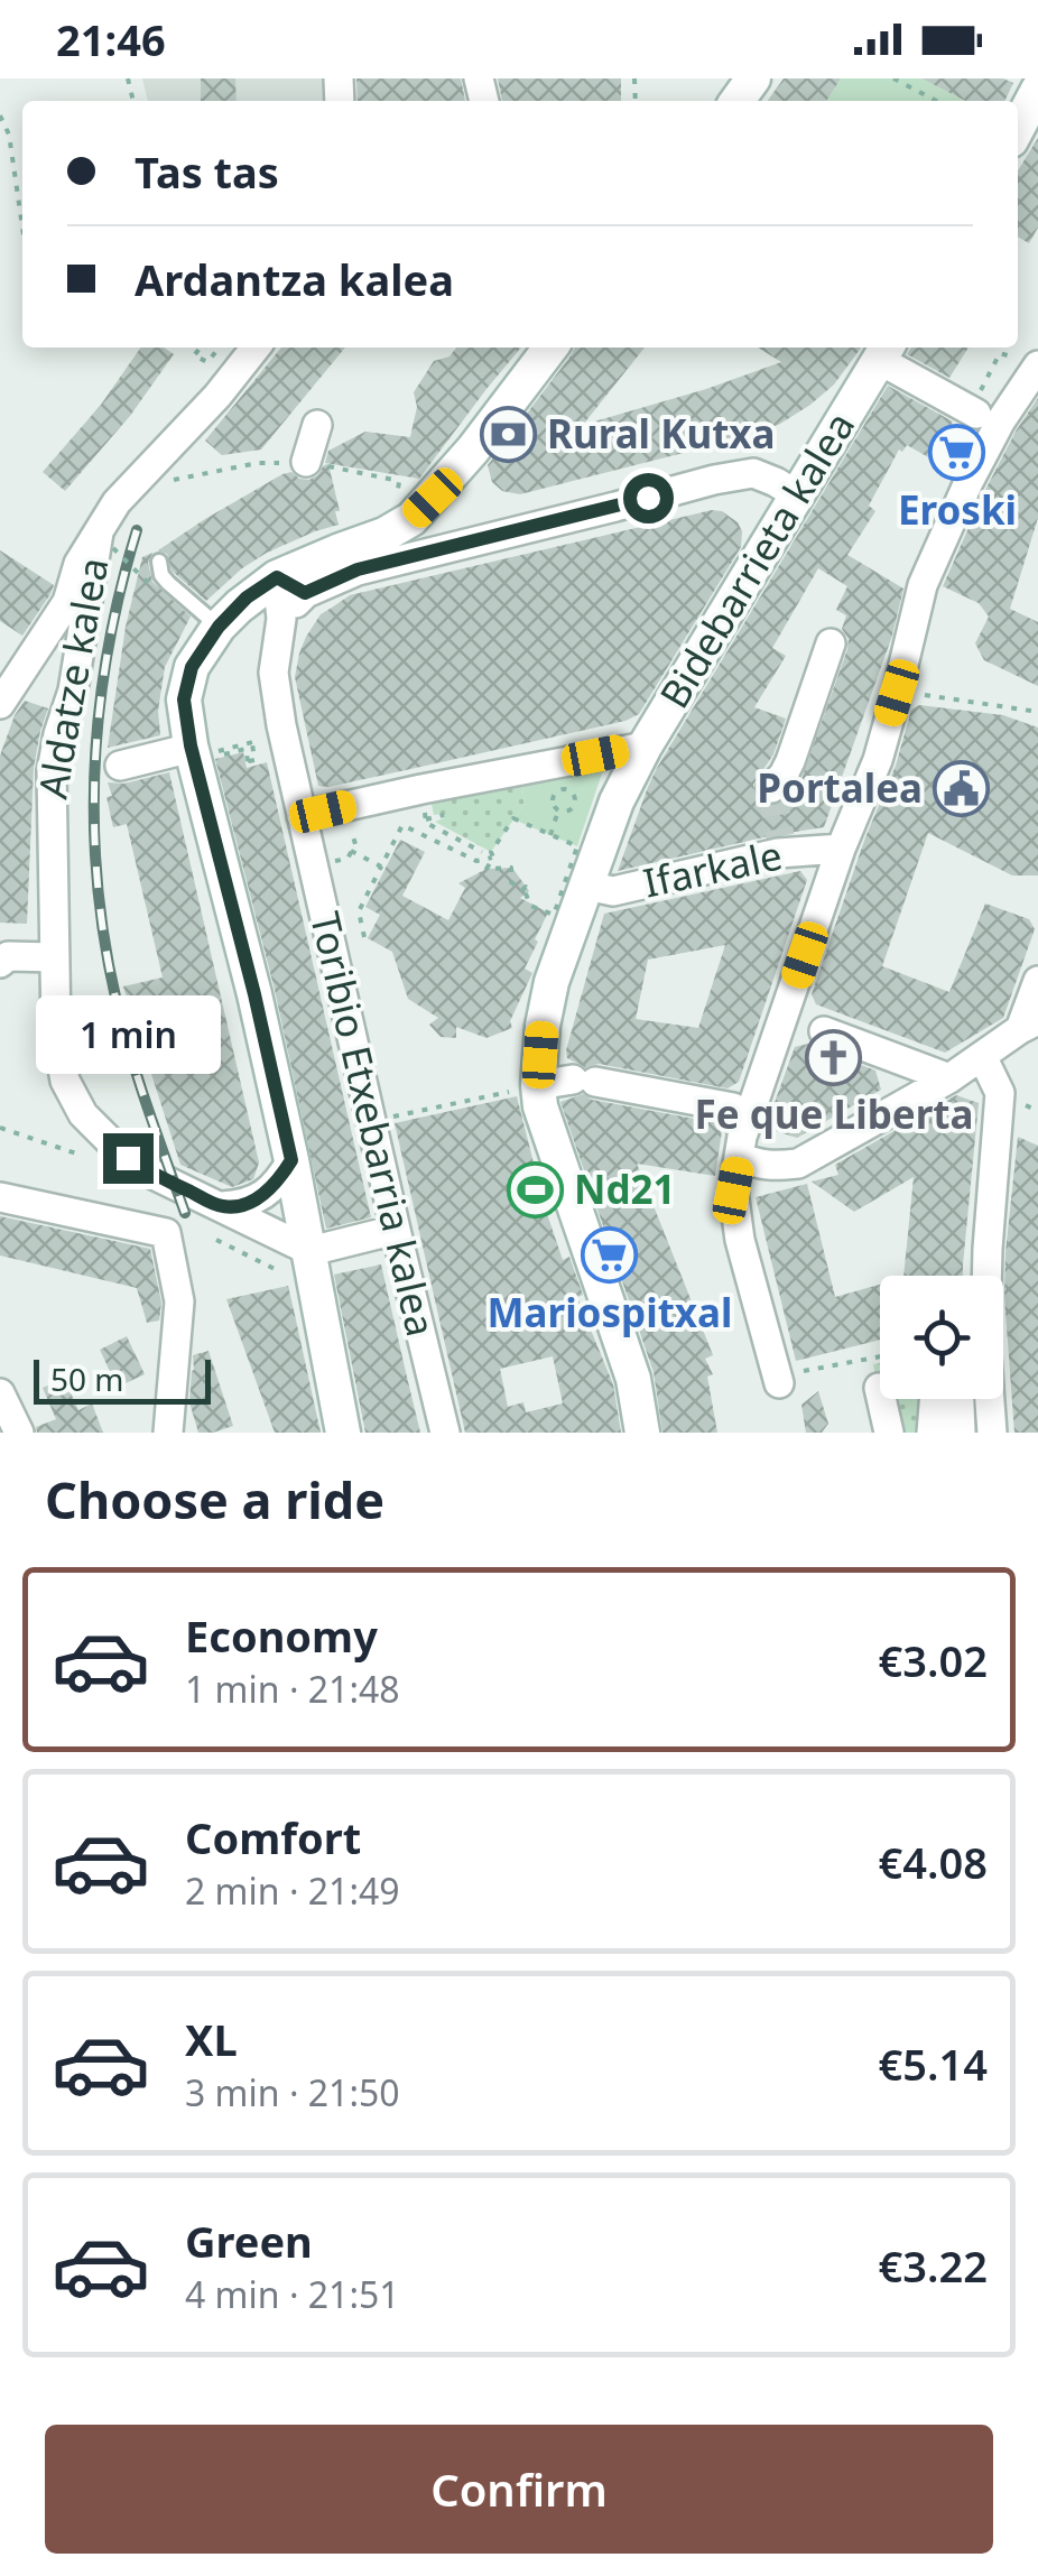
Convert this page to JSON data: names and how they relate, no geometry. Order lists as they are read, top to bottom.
{
  "streets": {
    "street": [
      "Bidebarrieta kalea",
      "Aldatze kalea",
      "Ifarkale",
      "Toribio Etxebarria kalea"
    ]
  },
  "crossings": [
    ["Bidebarrieta kalea", "Ifarkale"]
  ],
  "places": {
    "bank": ["Rural Kutxa"],
    "supermarket": ["Eroski", "Mariospitxal"],
    "public building": ["Portalea"],
    "church": ["Fe que Liberta"],
    "sports": ["Nd21"]
  },
  "scale_bar": "50 m",
  "page": {
    "status": "21:46",
    "banner": ["Tas tas", "Ardantza kalea"],
    "bubble": "1 min",
    "scale": "50 m",
    "heading": "Choose a ride",
    "list": [
      {
        "name": "Economy",
        "note": "1 min · 21:48",
        "value": "€3.02"
      },
      {
        "name": "Comfort",
        "note": "2 min · 21:49",
        "value": "€4.08"
      },
      {
        "name": "XL",
        "note": "3 min · 21:50",
        "value": "€5.14"
      },
      {
        "name": "Green",
        "note": "4 min · 21:51",
        "value": "€3.22"
      }
    ],
    "buttons": "Confirm"
  }
}
